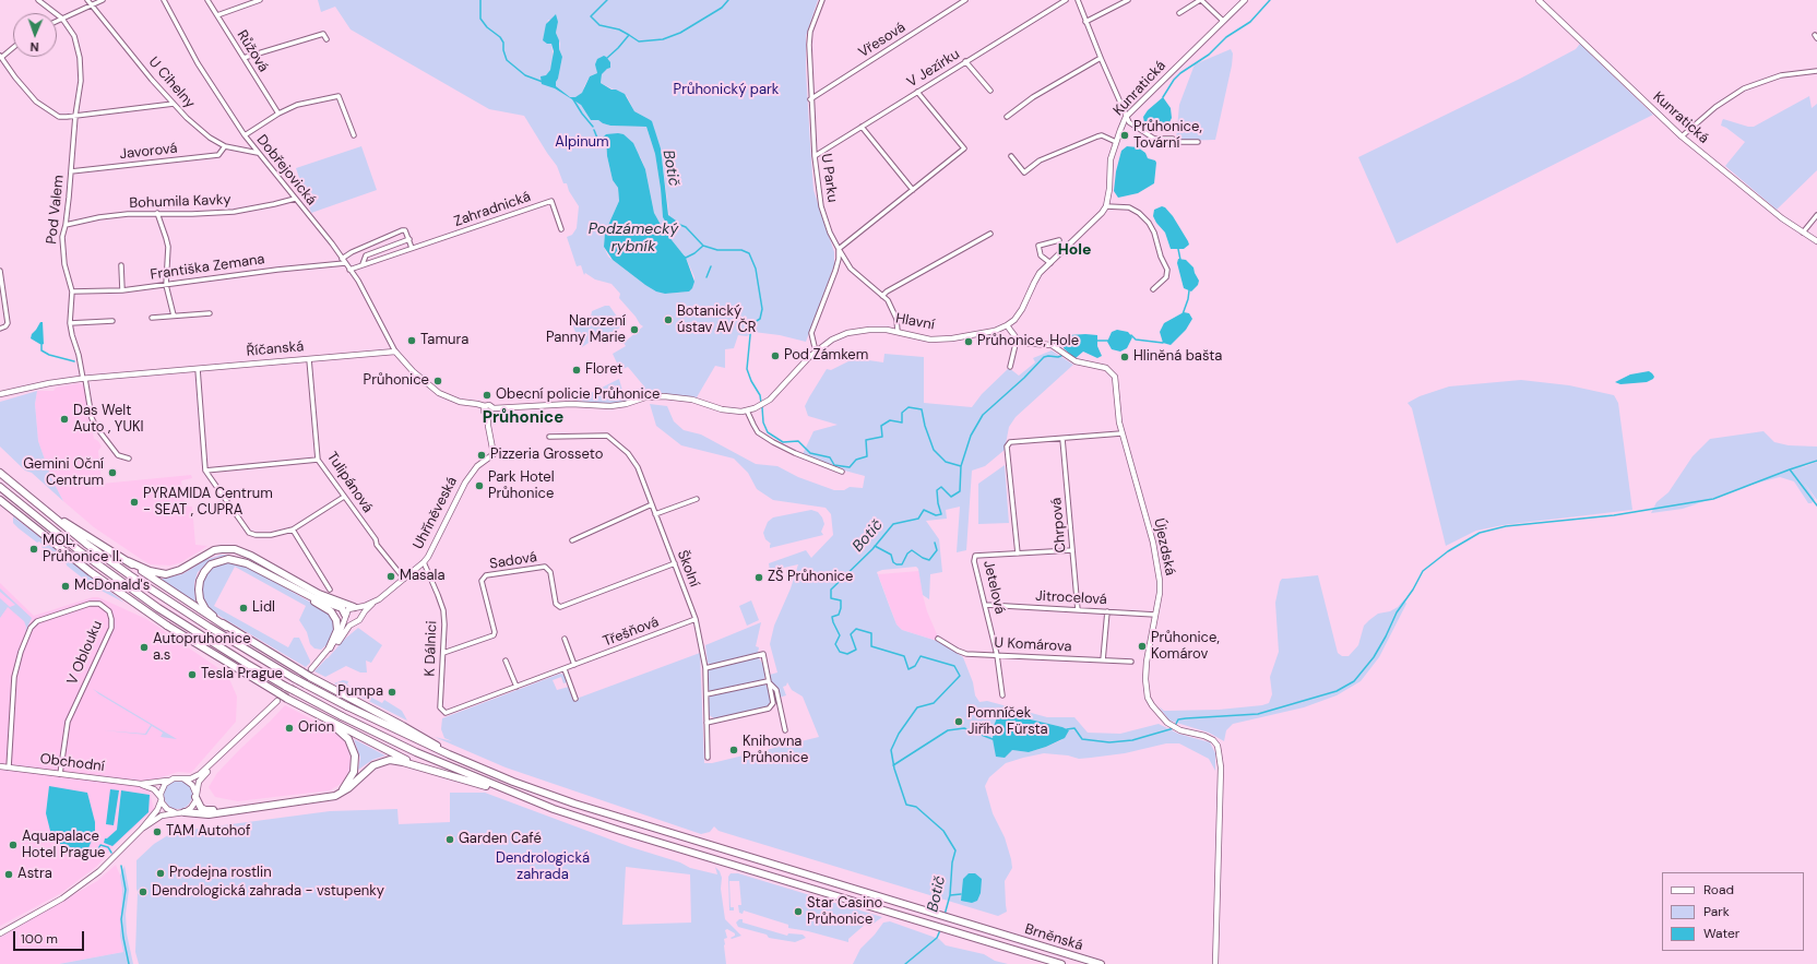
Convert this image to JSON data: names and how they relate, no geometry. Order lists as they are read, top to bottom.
{
  "streets": {
    "highway": ["Brněnská"],
    "street": [
      "Vřesová",
      "Růžová",
      "V Jezírku",
      "U Cihelny",
      "Kunratická",
      "Javorová",
      "Dobřejovická",
      "U Parku",
      "Bohumila Kavky",
      "Pod Valem",
      "Zahradnická",
      "Františka Zemana",
      "Hlavní",
      "Říčanská",
      "Tulipánová",
      "Uhříněveská",
      "Chrpová",
      "Újezdská",
      "Sadová",
      "Školní",
      "Jetelová",
      "Jitrocelová",
      "Třešňová",
      "U Komárova",
      "K Dálnici",
      "V Oblouku",
      "Obchodní"
    ]
  },
  "crossings": [
    ["Vřesová", "U Parku"],
    ["V Jezírku", "U Parku"],
    ["U Cihelny", "Javorová"],
    ["U Cihelny", "Dobřejovická"],
    ["Javorová", "Pod Valem"],
    ["Dobřejovická", "Bohumila Kavky"],
    ["Dobřejovická", "Zahradnická"],
    ["Dobřejovická", "Františka Zemana"],
    ["Dobřejovická", "Říčanská"],
    ["U Parku", "Hlavní"],
    ["Bohumila Kavky", "Pod Valem"],
    ["Pod Valem", "Františka Zemana"],
    ["Pod Valem", "Říčanská"],
    ["Říčanská", "Tulipánová"],
    ["Tulipánová", "Uhříněveská"],
    ["Uhříněveská", "K Dálnici"],
    ["Chrpová", "Jetelová"],
    ["Chrpová", "Jitrocelová"],
    ["Újezdská", "Jitrocelová"],
    ["Sadová", "Školní"],
    ["Sadová", "K Dálnici"],
    ["Školní", "Třešňová"],
    ["Jetelová", "Jitrocelová"],
    ["Jetelová", "U Komárova"],
    ["Třešňová", "K Dálnici"],
    ["V Oblouku", "Obchodní"]
  ],
  "districts": ["Hole", "Průhonice"],
  "water": ["Botič", "Podzámecký rybník"],
  "parks": ["Průhonický park", "Alpinum", "Dendrologická zahrada"],
  "places": [
    "Průhonice, Tovární",
    "Botanický ústav AV ČR",
    "Narození Panny Marie",
    "Tamura",
    "Průhonice, Hole",
    "Pod Zámkem",
    "Hliněná bašta",
    "Floret",
    "Průhonice",
    "Obecní policie Průhonice",
    "Das Welt Auto , YUKI",
    "Pizzeria Grosseto",
    "Gemini Oční Centrum",
    "Park Hotel Průhonice",
    "PYRAMIDA Centrum - SEAT , CUPRA",
    "MOL, Průhonice II.",
    "Masala",
    "ZŠ Průhonice",
    "McDonald's",
    "Lidl",
    "Průhonice, Komárov",
    "Autopruhonice a.s",
    "Tesla Prague",
    "Pumpa",
    "Pomníček Jiřího Fürsta",
    "Orion",
    "Knihovna Průhonice",
    "TAM Autohof",
    "Garden Café",
    "Aquapalace Hotel Prague",
    "Prodejna rostlin",
    "Astra",
    "Dendrologická zahrada - vstupenky",
    "Star Casino Průhonice"
  ],
  "legend": ["Road", "Park", "Water"],
  "scale_bar": "100 m",
  "north": "bottom"
}
